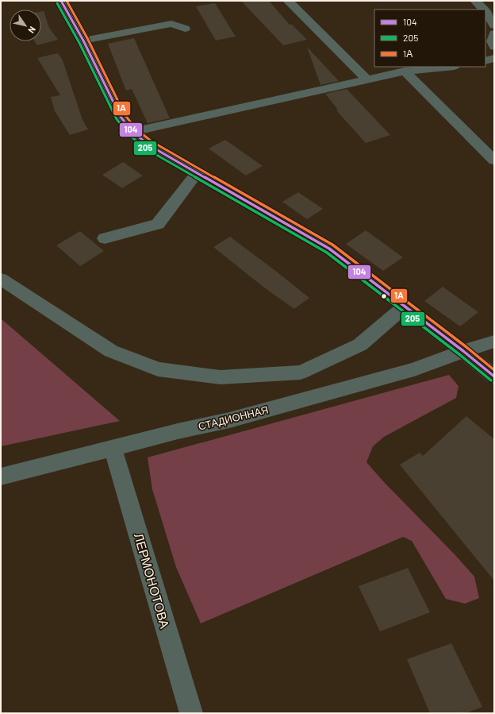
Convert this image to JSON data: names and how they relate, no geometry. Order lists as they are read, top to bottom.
{
  "streets": {
    "street": ["СТАДИОННАЯ", "ЛЕРМОНОТОВА"]
  },
  "crossings": [
    ["СТАДИОННАЯ", "ЛЕРМОНОТОВА"]
  ],
  "lines": ["transit line 104", "transit line 1А", "transit line 205"],
  "legend": ["104", "205", "1А"],
  "north": "bottom right"
}
